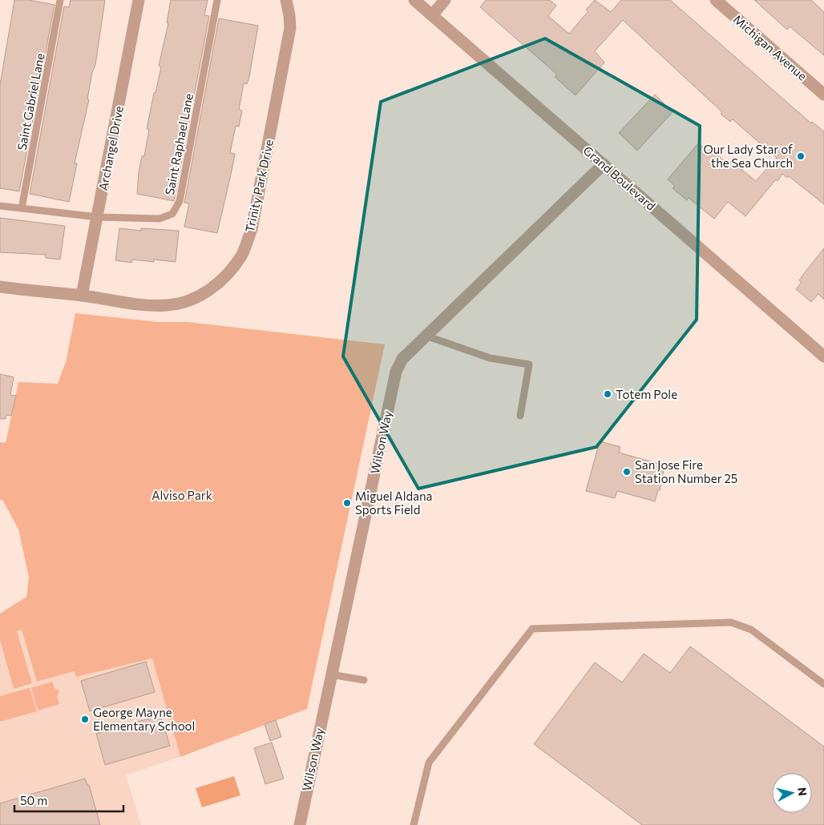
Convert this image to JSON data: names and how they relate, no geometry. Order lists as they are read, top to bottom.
{
  "streets": {
    "street": [
      "Michigan Avenue",
      "Archangel Drive",
      "Grand Boulevard",
      "Trinity Park Drive",
      "Wilson Way"
    ],
    "lane": ["Saint Gabriel Lane", "Saint Raphael Lane"]
  },
  "crossings": [
    ["Saint Gabriel Lane", "Saint Raphael Lane"],
    ["Saint Raphael Lane", "Archangel Drive"],
    ["Archangel Drive", "Trinity Park Drive"],
    ["Grand Boulevard", "Wilson Way"]
  ],
  "parks": ["Alviso Park"],
  "places": [
    "Our Lady Star of the Sea Church",
    "Totem Pole",
    "San Jose Fire Station Number 25",
    "Miguel Aldana Sports Field",
    "George Mayne Elementary School"
  ],
  "scale_bar": "50 m",
  "north": "right"
}
